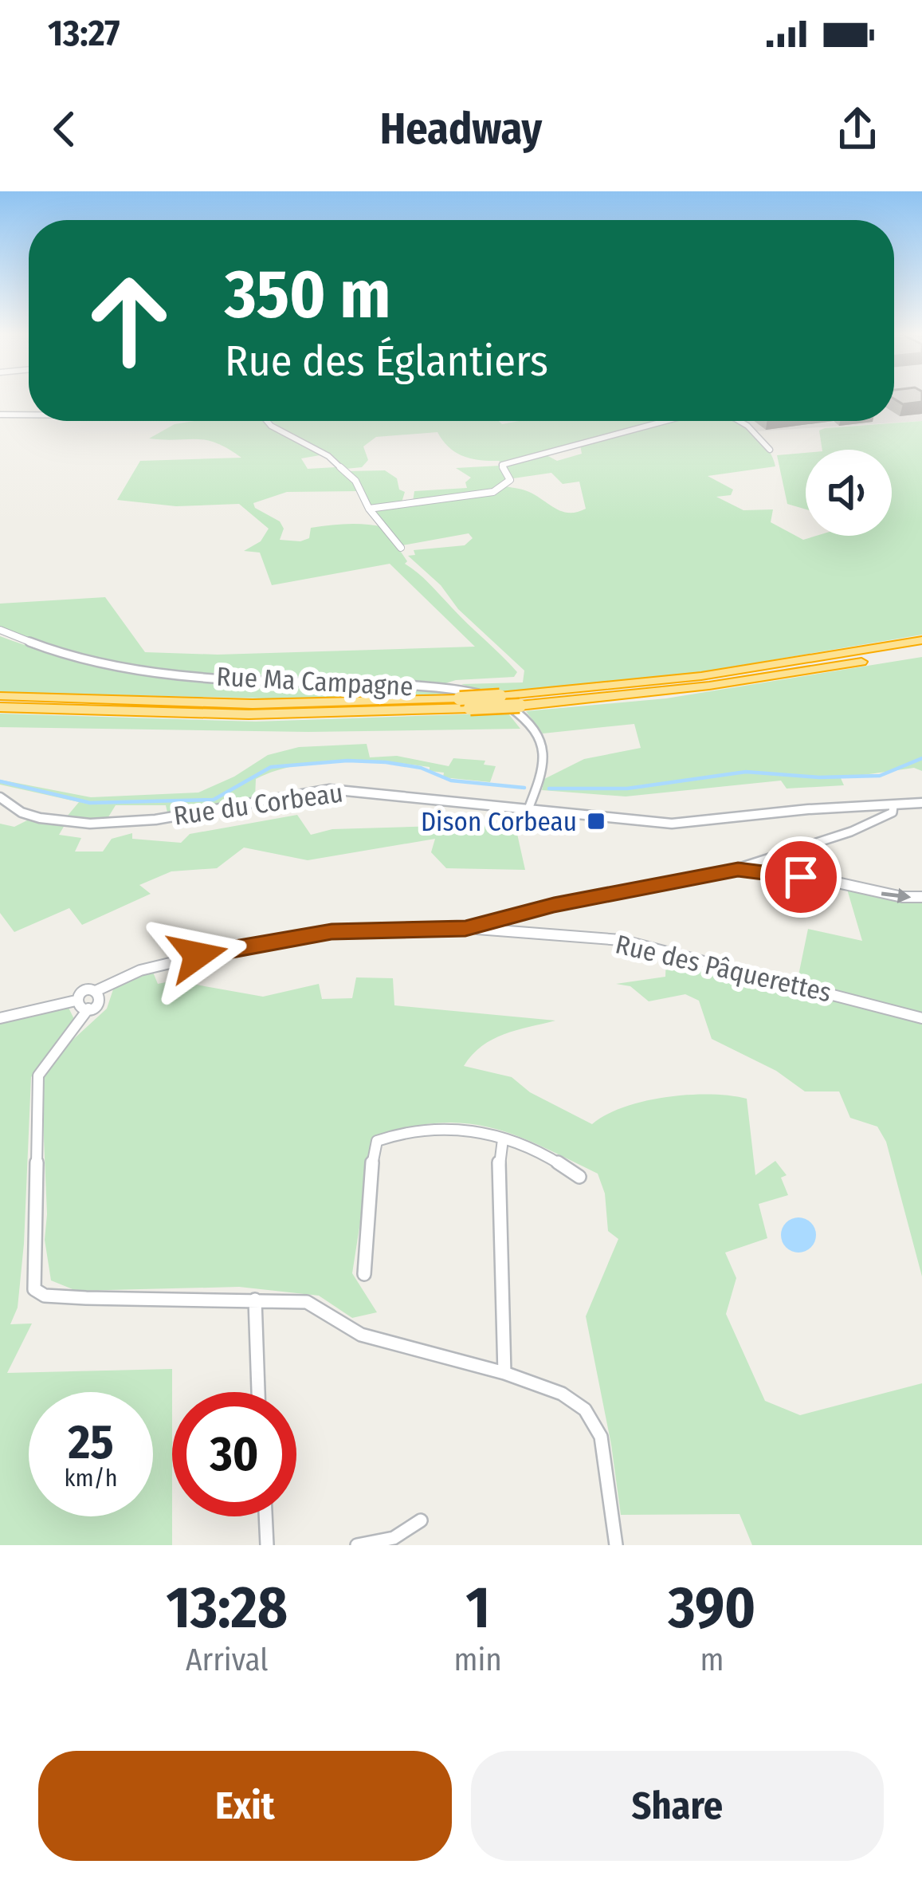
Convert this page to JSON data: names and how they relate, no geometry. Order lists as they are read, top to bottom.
{
  "streets": {
    "street": ["Rue Ma Campagne", "Rue du Corbeau", "Rue des Pâquerettes"]
  },
  "crossings": [
    ["Rue Ma Campagne", "Rue du Corbeau"]
  ],
  "places": {
    "transit": ["Dison Corbeau"]
  },
  "page": {
    "status": "13:27",
    "header": "Headway",
    "turn": ["350 m", "Rue des Églantiers"],
    "speed": "25 km/h",
    "limit": "30",
    "eta": [
      "13:28",
      "Arrival",
      "1",
      "min",
      "390",
      "m"
    ],
    "buttons": ["Exit", "Share"]
  }
}
